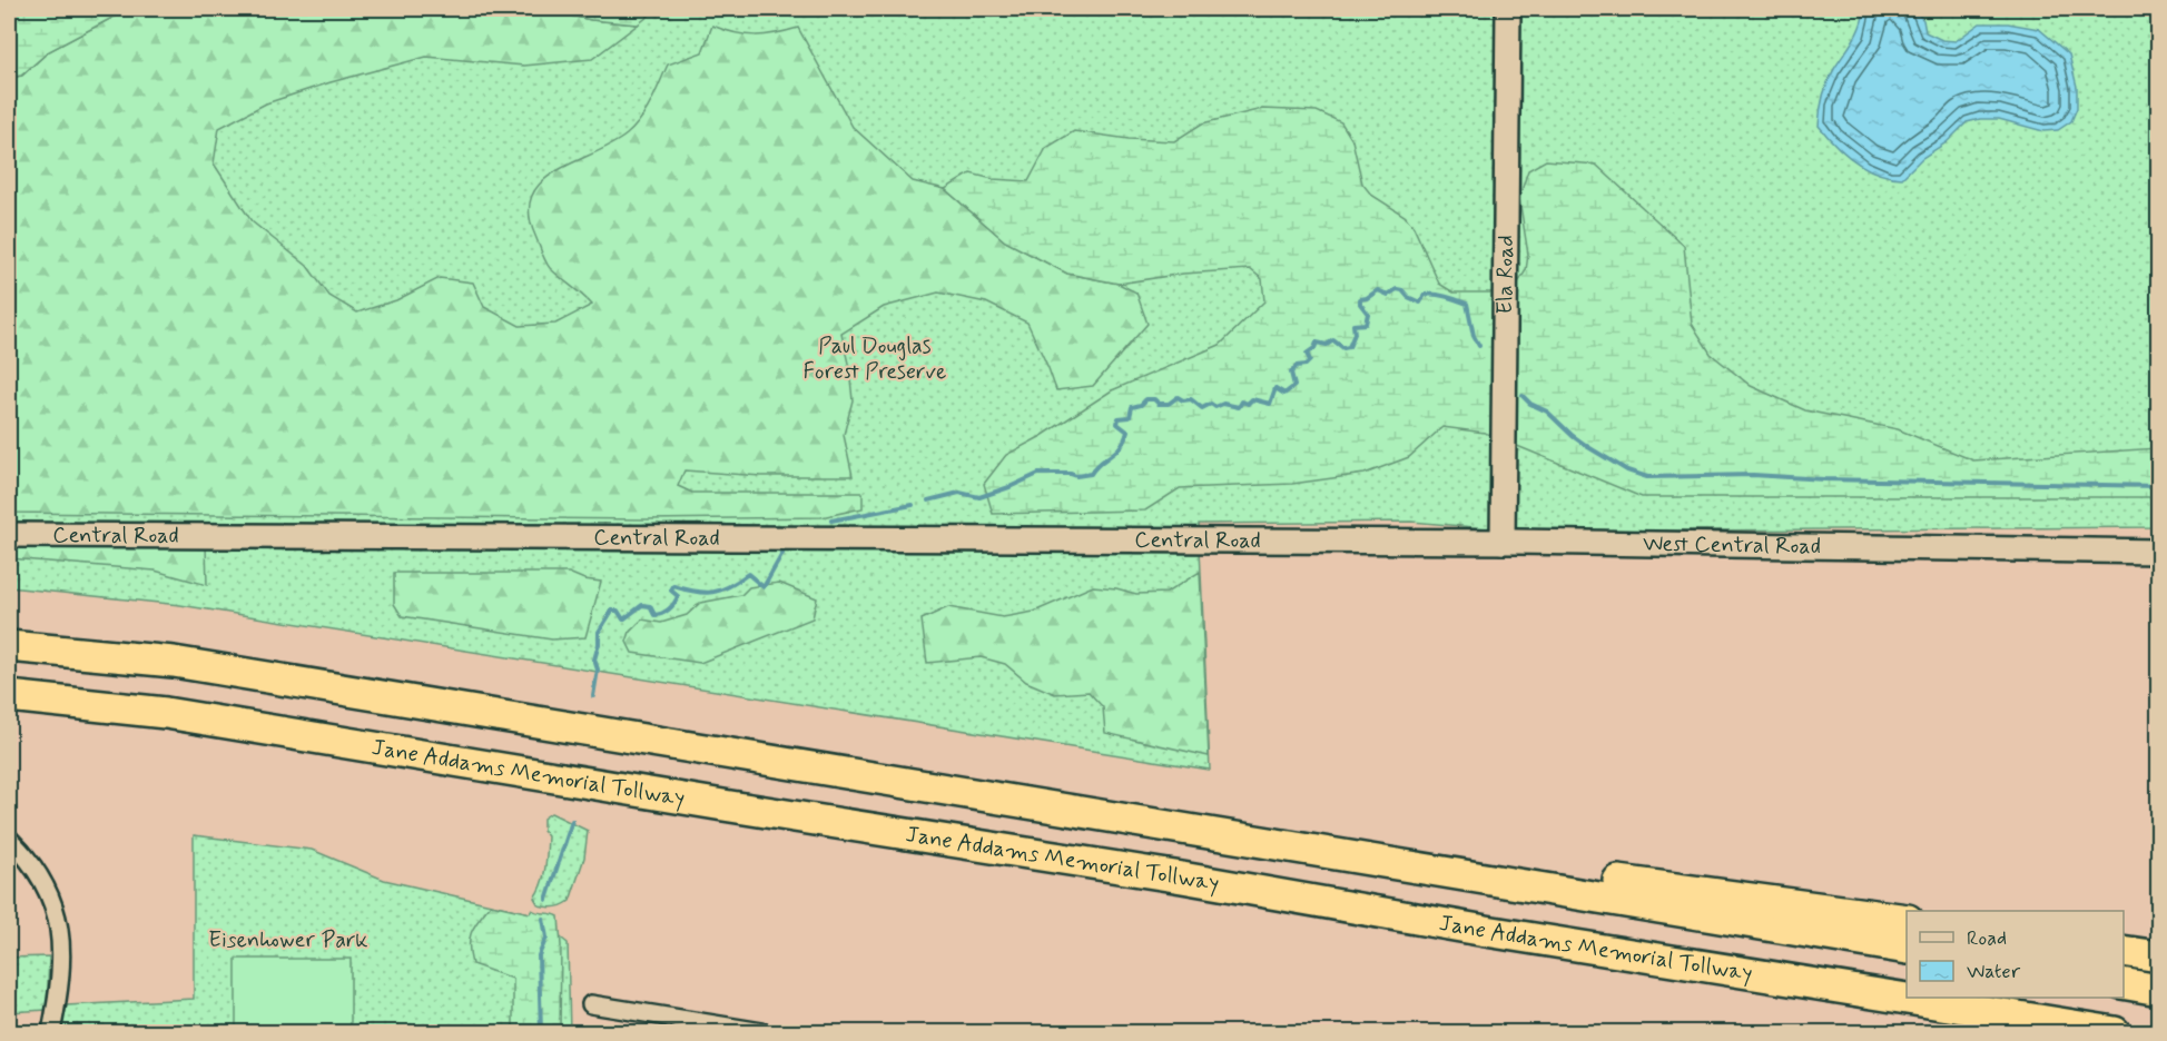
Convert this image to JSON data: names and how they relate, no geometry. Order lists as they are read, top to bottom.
{
  "streets": {
    "highway": ["Jane Addams Memorial Tollway"],
    "street": ["Ela Road", "Central Road", "West Central Road"]
  },
  "crossings": [
    ["Ela Road", "West Central Road"],
    ["Central Road", "West Central Road"]
  ],
  "parks": ["Paul Douglas Forest Preserve", "Eisenhower Park"],
  "legend": ["Road", "Water"]
}
